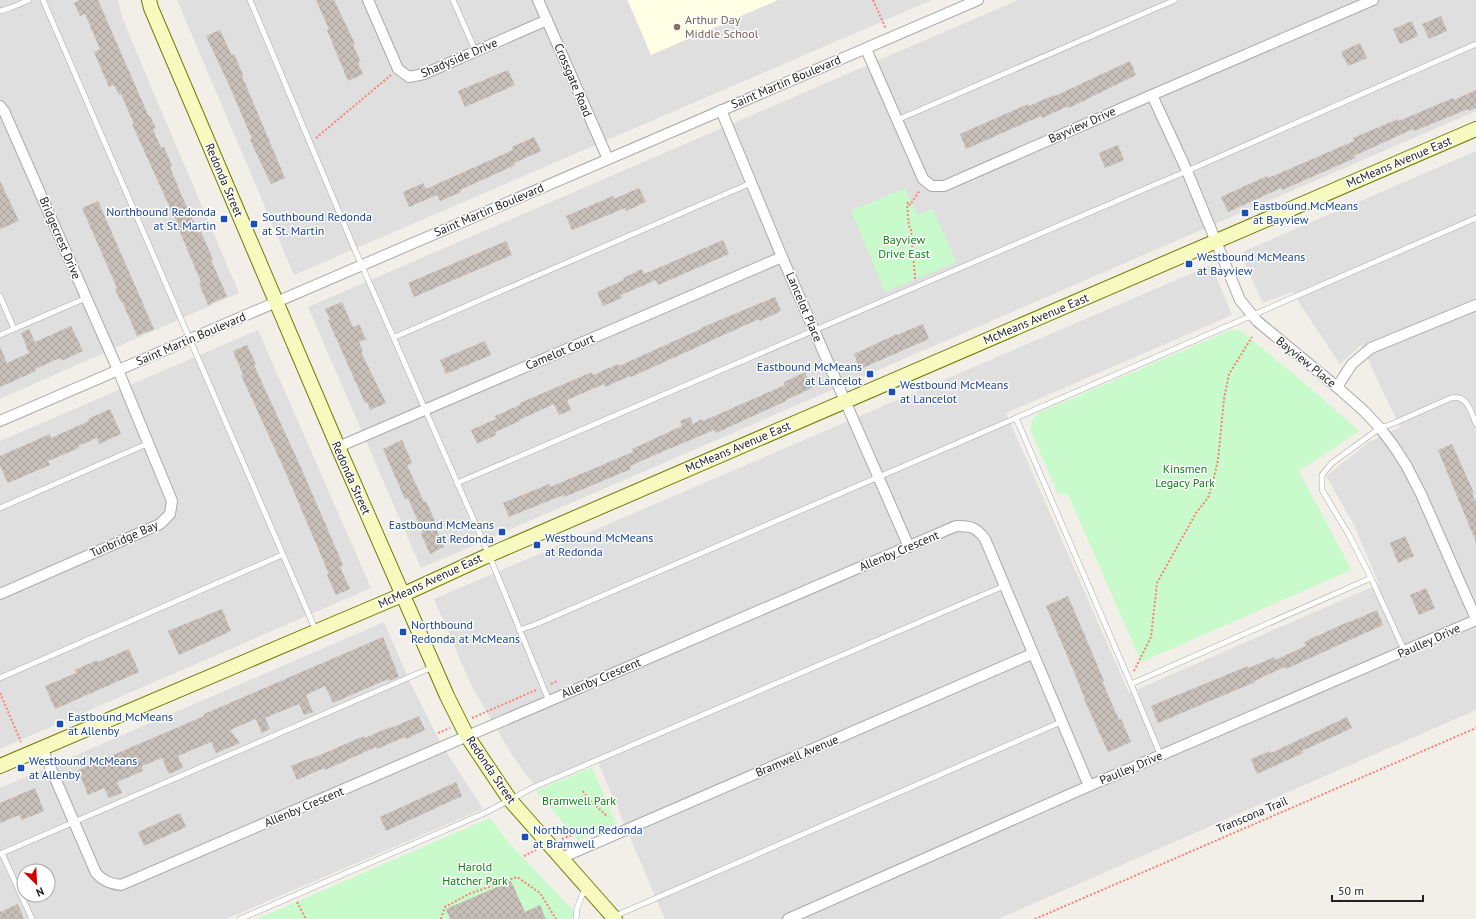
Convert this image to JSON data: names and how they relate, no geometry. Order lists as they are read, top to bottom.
{
  "streets": {
    "street": [
      "Shadyside Drive",
      "Crossgate Road",
      "Saint Martin Boulevard",
      "Bayview Drive",
      "McMeans Avenue East",
      "Redonda Street",
      "Bridgecrest Drive",
      "Lancelot Place",
      "Camelot Court",
      "Bayview Place",
      "Tunbridge Bay",
      "Allenby Crescent",
      "Paulley Drive",
      "Bramwell Avenue"
    ],
    "path": ["Transcona Trail"]
  },
  "crossings": [
    ["Shadyside Drive", "Crossgate Road"],
    ["Crossgate Road", "Saint Martin Boulevard"],
    ["Saint Martin Boulevard", "Redonda Street"],
    ["Saint Martin Boulevard", "Bridgecrest Drive"],
    ["Saint Martin Boulevard", "Lancelot Place"],
    ["Saint Martin Boulevard", "Tunbridge Bay"],
    ["Bayview Drive", "Bayview Place"],
    ["McMeans Avenue East", "Redonda Street"],
    ["McMeans Avenue East", "Lancelot Place"],
    ["McMeans Avenue East", "Bayview Place"],
    ["McMeans Avenue East", "Allenby Crescent"],
    ["Redonda Street", "Camelot Court"],
    ["Redonda Street", "Allenby Crescent"],
    ["Redonda Street", "Bramwell Avenue"],
    ["Bridgecrest Drive", "Tunbridge Bay"],
    ["Lancelot Place", "Camelot Court"],
    ["Lancelot Place", "Allenby Crescent"],
    ["Bayview Place", "Paulley Drive"],
    ["Allenby Crescent", "Paulley Drive"],
    ["Allenby Crescent", "Bramwell Avenue"]
  ],
  "parks": [
    "Bayview Drive East",
    "Kinsmen Legacy Park",
    "Bramwell Park",
    "Harold Hatcher Park"
  ],
  "places": {
    "other": ["Arthur Day Middle School"],
    "transit": [
      "Eastbound McMeans at Bayview",
      "Northbound Redonda at St. Martin",
      "Southbound Redonda at St. Martin",
      "Westbound McMeans at Bayview",
      "Eastbound McMeans at Lancelot",
      "Westbound McMeans at Lancelot",
      "Eastbound McMeans at Redonda",
      "Westbound McMeans at Redonda",
      "Northbound Redonda at McMeans",
      "Eastbound McMeans at Allenby",
      "Westbound McMeans at Allenby",
      "Northbound Redonda at Bramwell"
    ]
  },
  "scale_bar": "50 m",
  "north": "bottom right"
}
